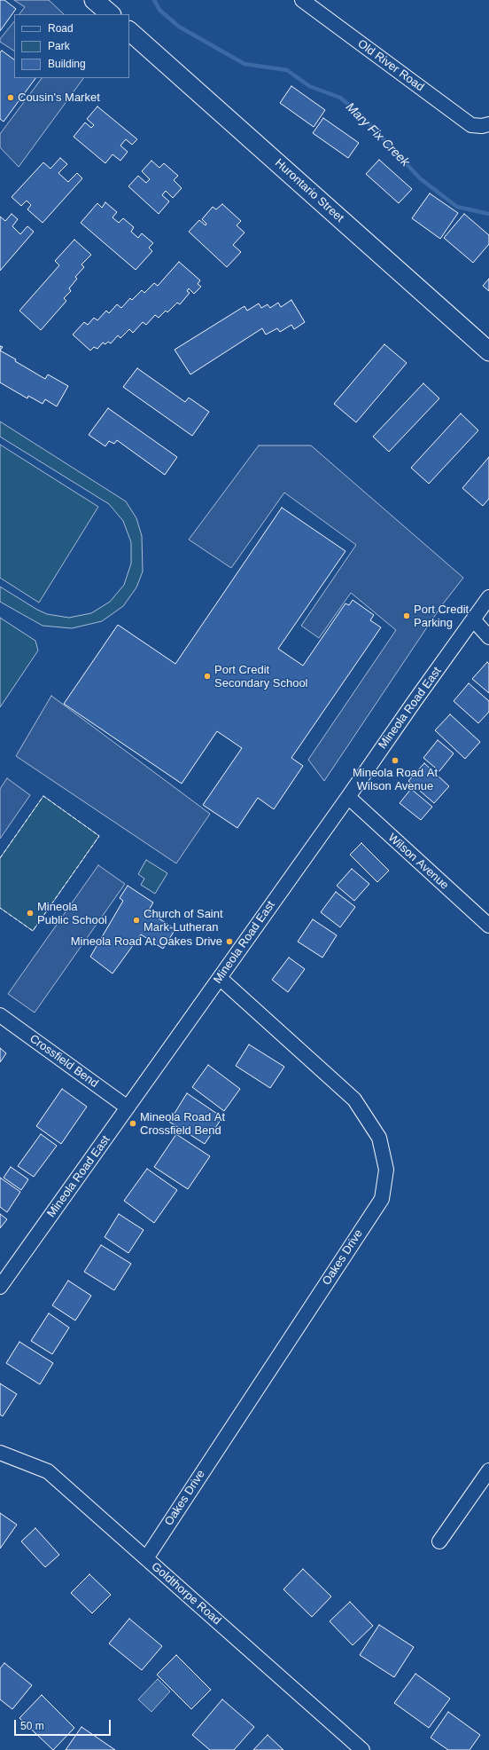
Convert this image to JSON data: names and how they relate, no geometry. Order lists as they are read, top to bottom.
{
  "streets": {
    "main road": ["Hurontario Street"],
    "street": [
      "Old River Road",
      "Mineola Road East",
      "Wilson Avenue",
      "Crossfield Bend",
      "Oakes Drive",
      "Goldthorpe Road"
    ]
  },
  "crossings": [
    ["Mineola Road East", "Wilson Avenue"],
    ["Mineola Road East", "Crossfield Bend"],
    ["Mineola Road East", "Oakes Drive"],
    ["Oakes Drive", "Goldthorpe Road"]
  ],
  "water": ["Mary Fix Creek"],
  "places": [
    "Cousin's Market",
    "Port Credit Parking",
    "Port Credit Secondary School",
    "Mineola Road At Wilson Avenue",
    "Mineola Public School",
    "Church of Saint Mark-Lutheran",
    "Mineola Road At Oakes Drive",
    "Mineola Road At Crossfield Bend"
  ],
  "legend": ["Road", "Park", "Building"],
  "scale_bar": "50 m"
}
